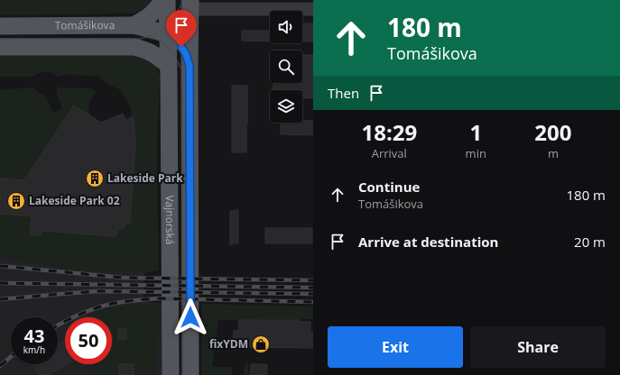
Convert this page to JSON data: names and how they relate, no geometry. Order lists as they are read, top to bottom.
{
  "streets": {
    "main road": ["Tomášikova", "Vajnorská"]
  },
  "crossings": [
    ["Tomášikova", "Vajnorská"]
  ],
  "places": {
    "building": ["Lakeside Park", "Lakeside Park 02"],
    "shop": ["fixYDM"]
  },
  "page": {
    "turn": ["180 m", "Tomášikova"],
    "then": "Then",
    "eta": [
      "18:29",
      "Arrival",
      "1",
      "min",
      "200",
      "m"
    ],
    "list": [
      {
        "name": "Continue",
        "note": "Tomášikova",
        "value": "180 m"
      },
      {
        "name": "Arrive at destination",
        "value": "20 m"
      }
    ],
    "speed": "43 km/h",
    "limit": "50",
    "buttons": ["Exit", "Share"]
  }
}
